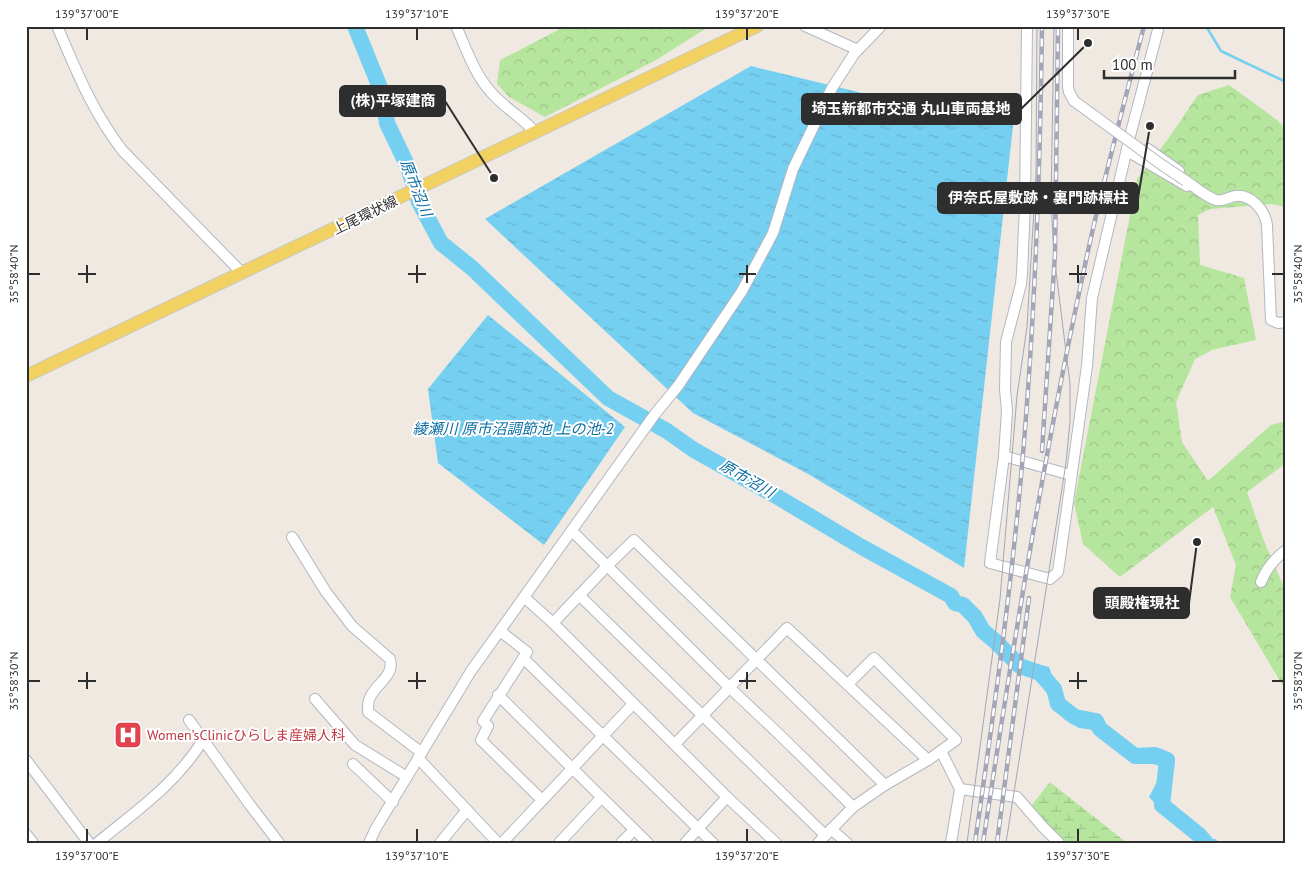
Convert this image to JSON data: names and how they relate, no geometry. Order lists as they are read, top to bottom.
{
  "streets": {
    "main road": ["上尾環状線"]
  },
  "water": ["原市沼川", "綾瀬川 原市沼調節池 上の池-2"],
  "places": {
    "other": [
      "埼玉新都市交通 丸山車両基地",
      "伊奈氏屋敷跡・裏門跡標柱",
      "(株)平塚建商",
      "頭殿権現社"
    ],
    "hospital": ["Women’sClinicひらしま産婦人科"]
  },
  "scale_bar": "100 m",
  "coordinates": [
    "139°37'00\"E",
    "139°37'10\"E",
    "139°37'20\"E",
    "139°37'30\"E",
    "35°58'40\"N",
    "35°58'30\"N"
  ]
}
